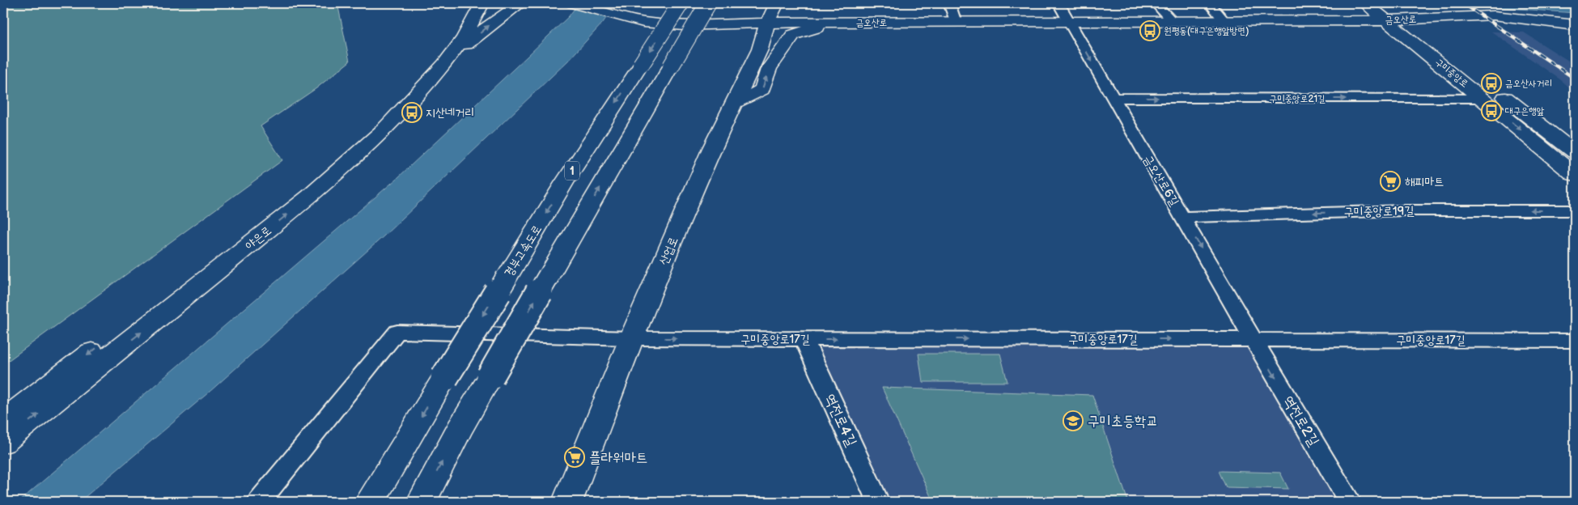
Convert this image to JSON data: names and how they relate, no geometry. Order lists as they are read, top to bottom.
{
  "streets": {
    "main road": [
      "금오산로",
      "구미중앙로",
      "1",
      "야은로",
      "경부고속도로",
      "산업로"
    ],
    "street": [
      "구미중앙로21길",
      "금오산로6길",
      "구미중앙로19길",
      "구미중앙로17길",
      "역전로4길",
      "역전로2길"
    ]
  },
  "crossings": [
    ["금오산로", "구미중앙로"],
    ["금오산로", "금오산로6길"],
    ["금오산로", "산업로"],
    ["구미중앙로", "구미중앙로21길"],
    ["구미중앙로21길", "금오산로6길"],
    ["금오산로6길", "구미중앙로19길"],
    ["금오산로6길", "구미중앙로17길"],
    ["금오산로6길", "역전로2길"],
    ["산업로", "구미중앙로17길"],
    ["구미중앙로17길", "역전로4길"],
    ["구미중앙로17길", "역전로2길"]
  ],
  "one_way": [
    "구미중앙로21길",
    "금오산로6길",
    "구미중앙로19길",
    "구미중앙로17길",
    "역전로2길"
  ],
  "places": {
    "bus stop": [
      "원평동(대구은행앞방면)",
      "금오산사거리",
      "대구은행앞",
      "지산네거리"
    ],
    "supermarket": ["해피마트", "플라워마트"],
    "school or university": ["구미초등학교"]
  }
}
